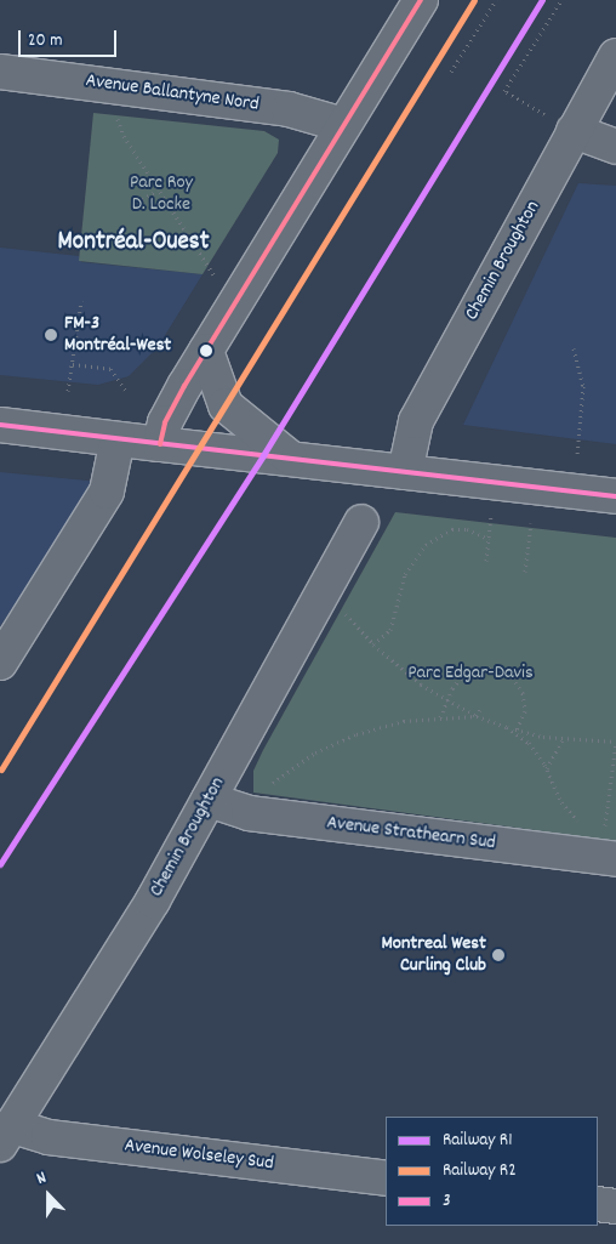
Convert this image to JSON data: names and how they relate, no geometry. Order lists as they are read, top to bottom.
{
  "streets": {
    "street": [
      "Avenue Ballantyne Nord",
      "Chemin Broughton",
      "Avenue Strathearn Sud",
      "Avenue Wolseley Sud"
    ]
  },
  "crossings": [
    ["Chemin Broughton", "Avenue Strathearn Sud"],
    ["Chemin Broughton", "Avenue Wolseley Sud"]
  ],
  "districts": ["Montréal-Ouest"],
  "parks": ["Parc Roy D. Locke", "Parc Edgar-Davis"],
  "places": ["FM-3 Montréal-West", "Montreal West Curling Club"],
  "lines": ["rail line R1", "rail line R2", "transit line 3"],
  "legend": ["Railway R1", "Railway R2", "3"],
  "scale_bar": "20 m",
  "north": "top"
}
